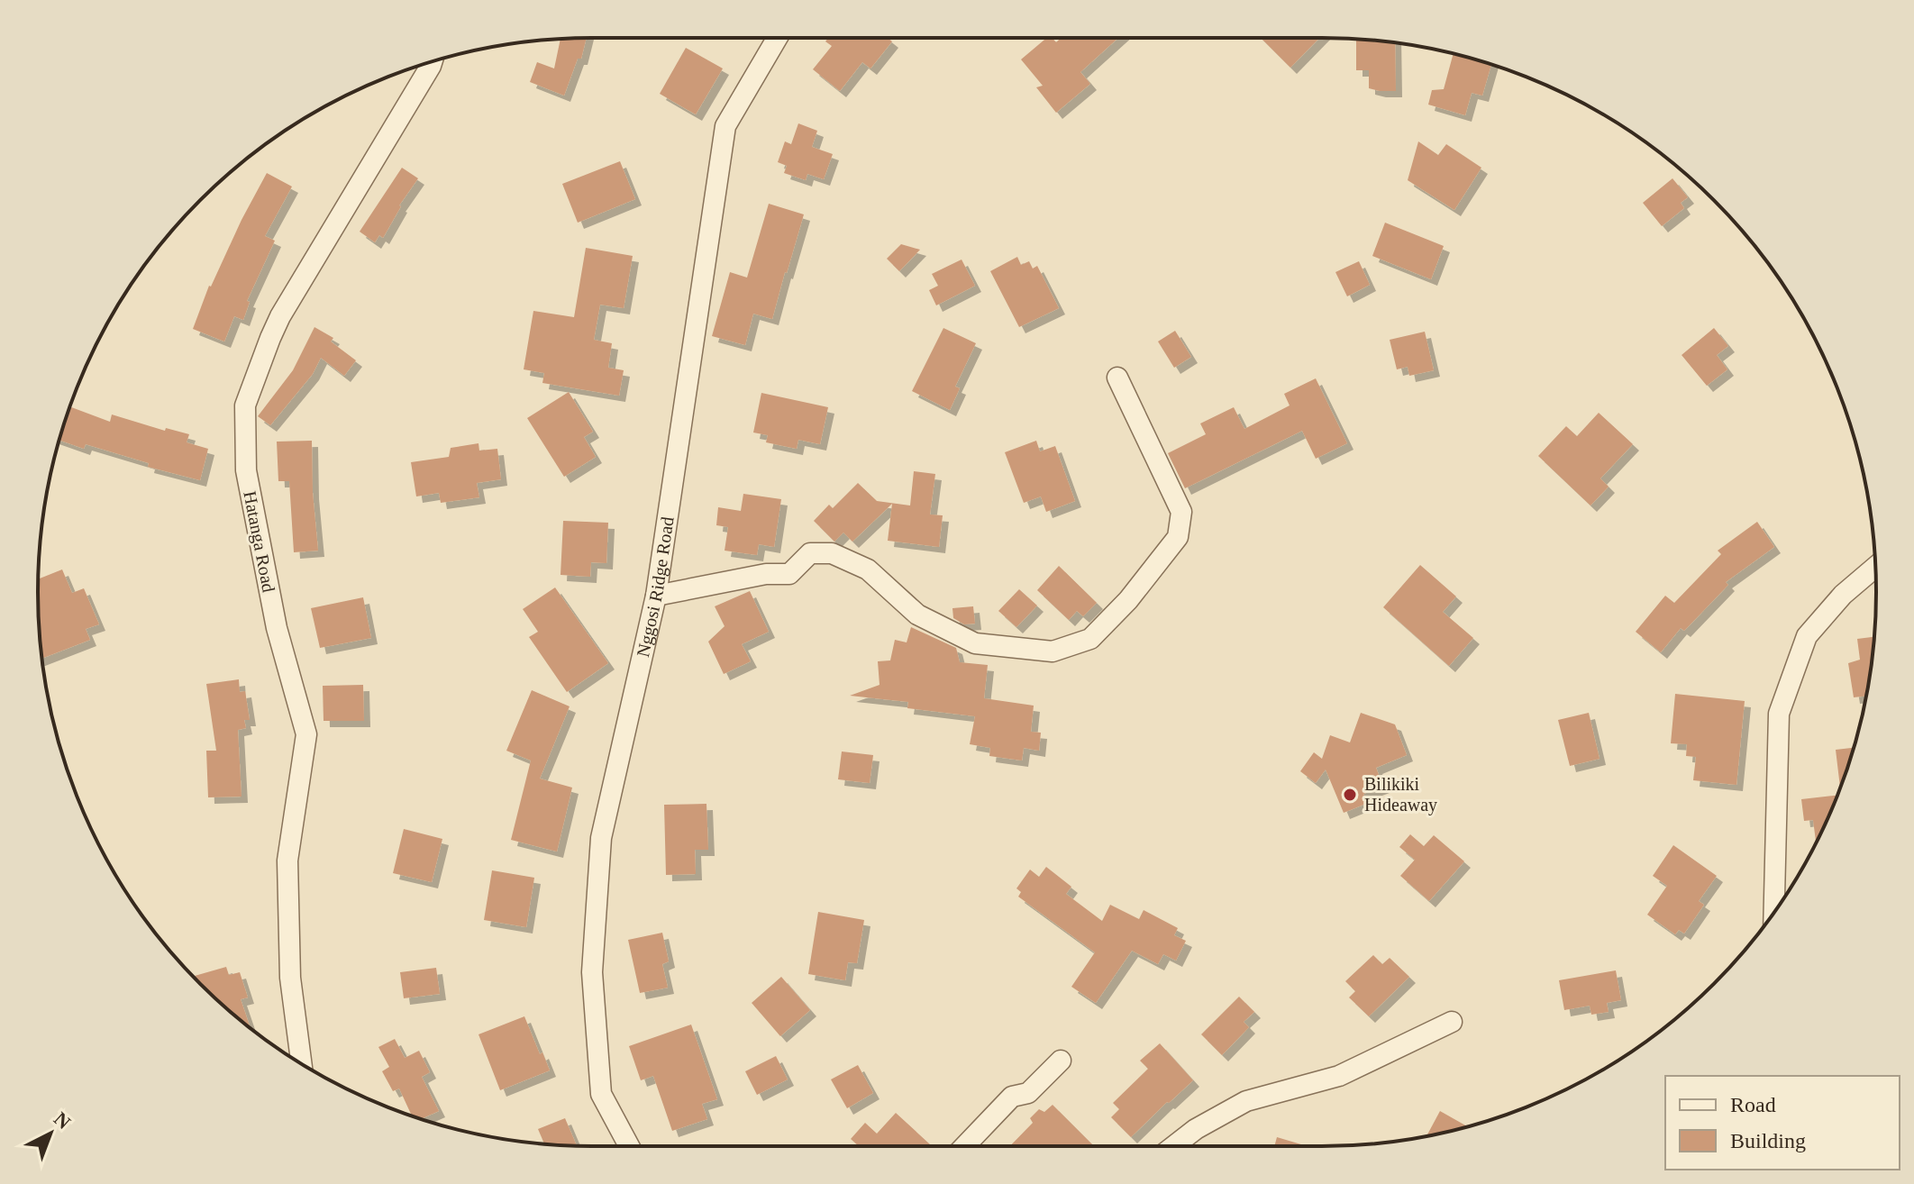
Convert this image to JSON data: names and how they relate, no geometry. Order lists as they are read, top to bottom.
{
  "streets": {
    "street": ["Hatanga Road", "Nggosi Ridge Road"]
  },
  "places": ["Bilikiki Hideaway"],
  "legend": ["Road", "Building"],
  "north": "top right"
}
